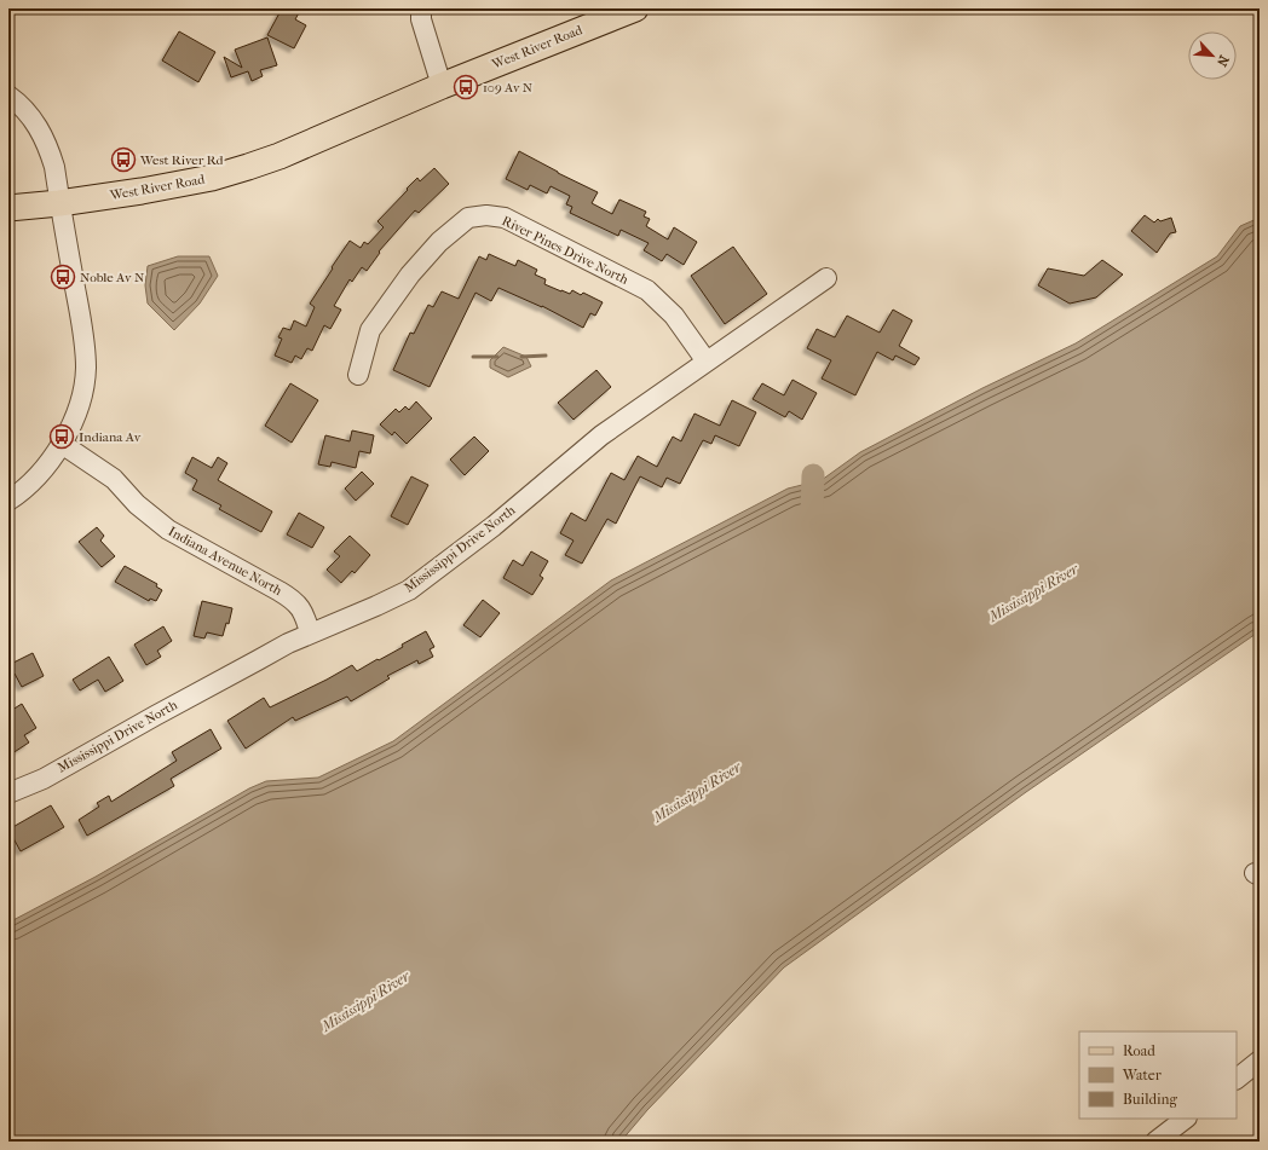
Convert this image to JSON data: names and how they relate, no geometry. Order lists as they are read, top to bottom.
{
  "streets": {
    "main road": ["West River Road"],
    "street": ["River Pines Drive North", "Mississippi Drive North", "Indiana Avenue North"]
  },
  "crossings": [
    ["River Pines Drive North", "Mississippi Drive North"],
    ["Mississippi Drive North", "Indiana Avenue North"]
  ],
  "water": ["Mississippi River"],
  "places": {
    "bus stop": [
      "109 Av N",
      "West River Rd",
      "Noble Av N",
      "Indiana Av"
    ]
  },
  "legend": ["Road", "Water", "Building"],
  "north": "bottom right"
}
